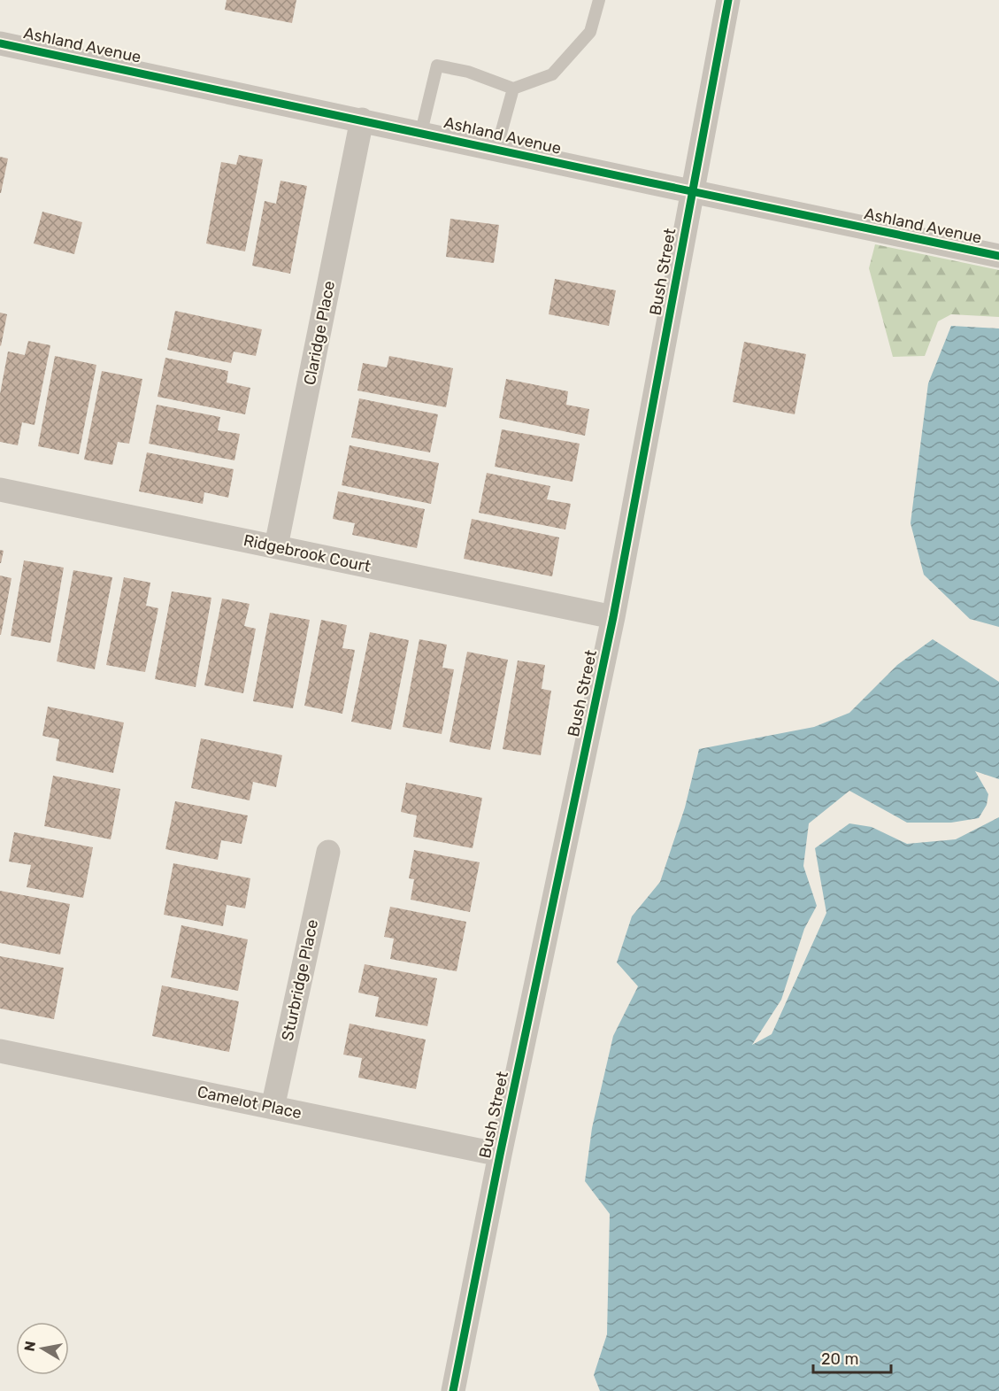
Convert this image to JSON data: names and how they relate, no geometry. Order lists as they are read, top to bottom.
{
  "streets": {
    "street": [
      "Ashland Avenue",
      "Bush Street",
      "Claridge Place",
      "Ridgebrook Court",
      "Sturbridge Place",
      "Camelot Place"
    ]
  },
  "crossings": [
    ["Ashland Avenue", "Bush Street"],
    ["Ashland Avenue", "Claridge Place"],
    ["Bush Street", "Ridgebrook Court"],
    ["Bush Street", "Camelot Place"],
    ["Claridge Place", "Ridgebrook Court"],
    ["Sturbridge Place", "Camelot Place"]
  ],
  "scale_bar": "20 m",
  "north": "left"
}
